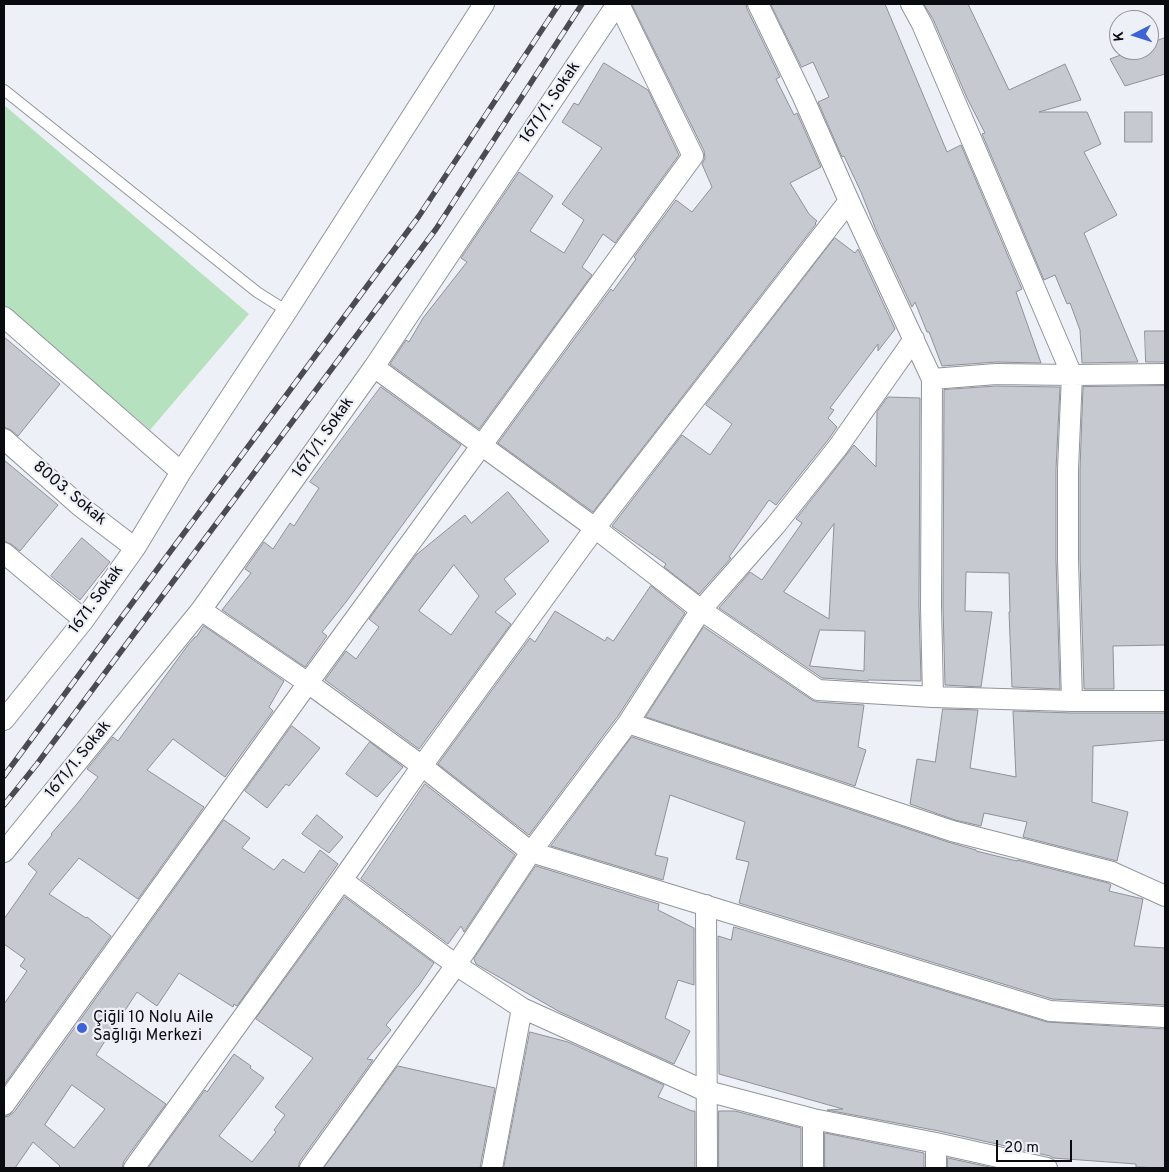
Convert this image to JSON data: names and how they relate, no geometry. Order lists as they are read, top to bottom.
{
  "streets": {
    "street": ["1671/1. Sokak", "8003. Sokak", "1671. Sokak"]
  },
  "crossings": [
    ["8003. Sokak", "1671. Sokak"]
  ],
  "places": ["Çiğli 10 Nolu Aile Sağlığı Merkezi"],
  "scale_bar": "20 m",
  "north": "left"
}
